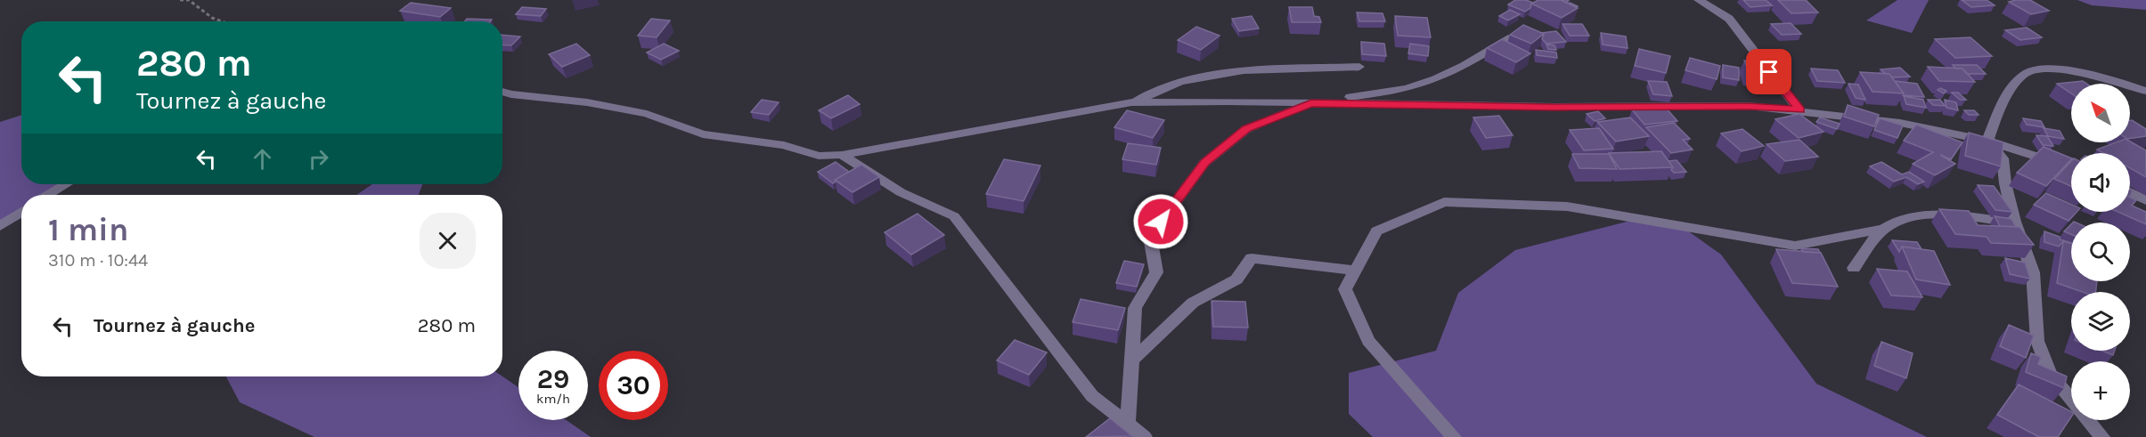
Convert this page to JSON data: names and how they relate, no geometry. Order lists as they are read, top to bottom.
{
  "north": "top left",
  "page": {
    "turn": ["280 m", "Tournez à gauche"],
    "map_buttons": "+",
    "heading": ["1 min", "310 m · 10:44"],
    "list": [
      {
        "name": "Tournez à gauche",
        "value": "280 m"
      }
    ],
    "speed": "29 km/h",
    "limit": "30"
  }
}
